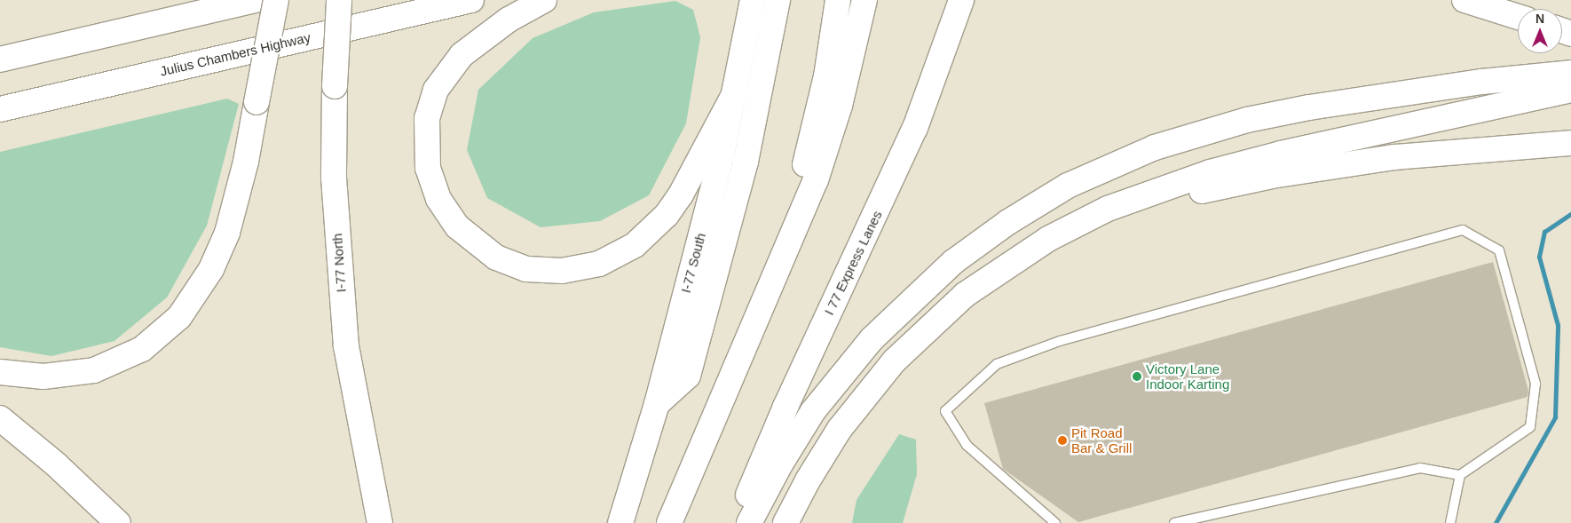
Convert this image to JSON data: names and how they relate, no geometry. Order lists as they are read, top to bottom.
{
  "streets": {
    "highway": [
      "Julius Chambers Highway",
      "I-77 North",
      "I-77 South",
      "I 77 Express Lanes"
    ]
  },
  "places": ["Victory Lane Indoor Karting", "Pit Road Bar & Grill"],
  "north": "top"
}
